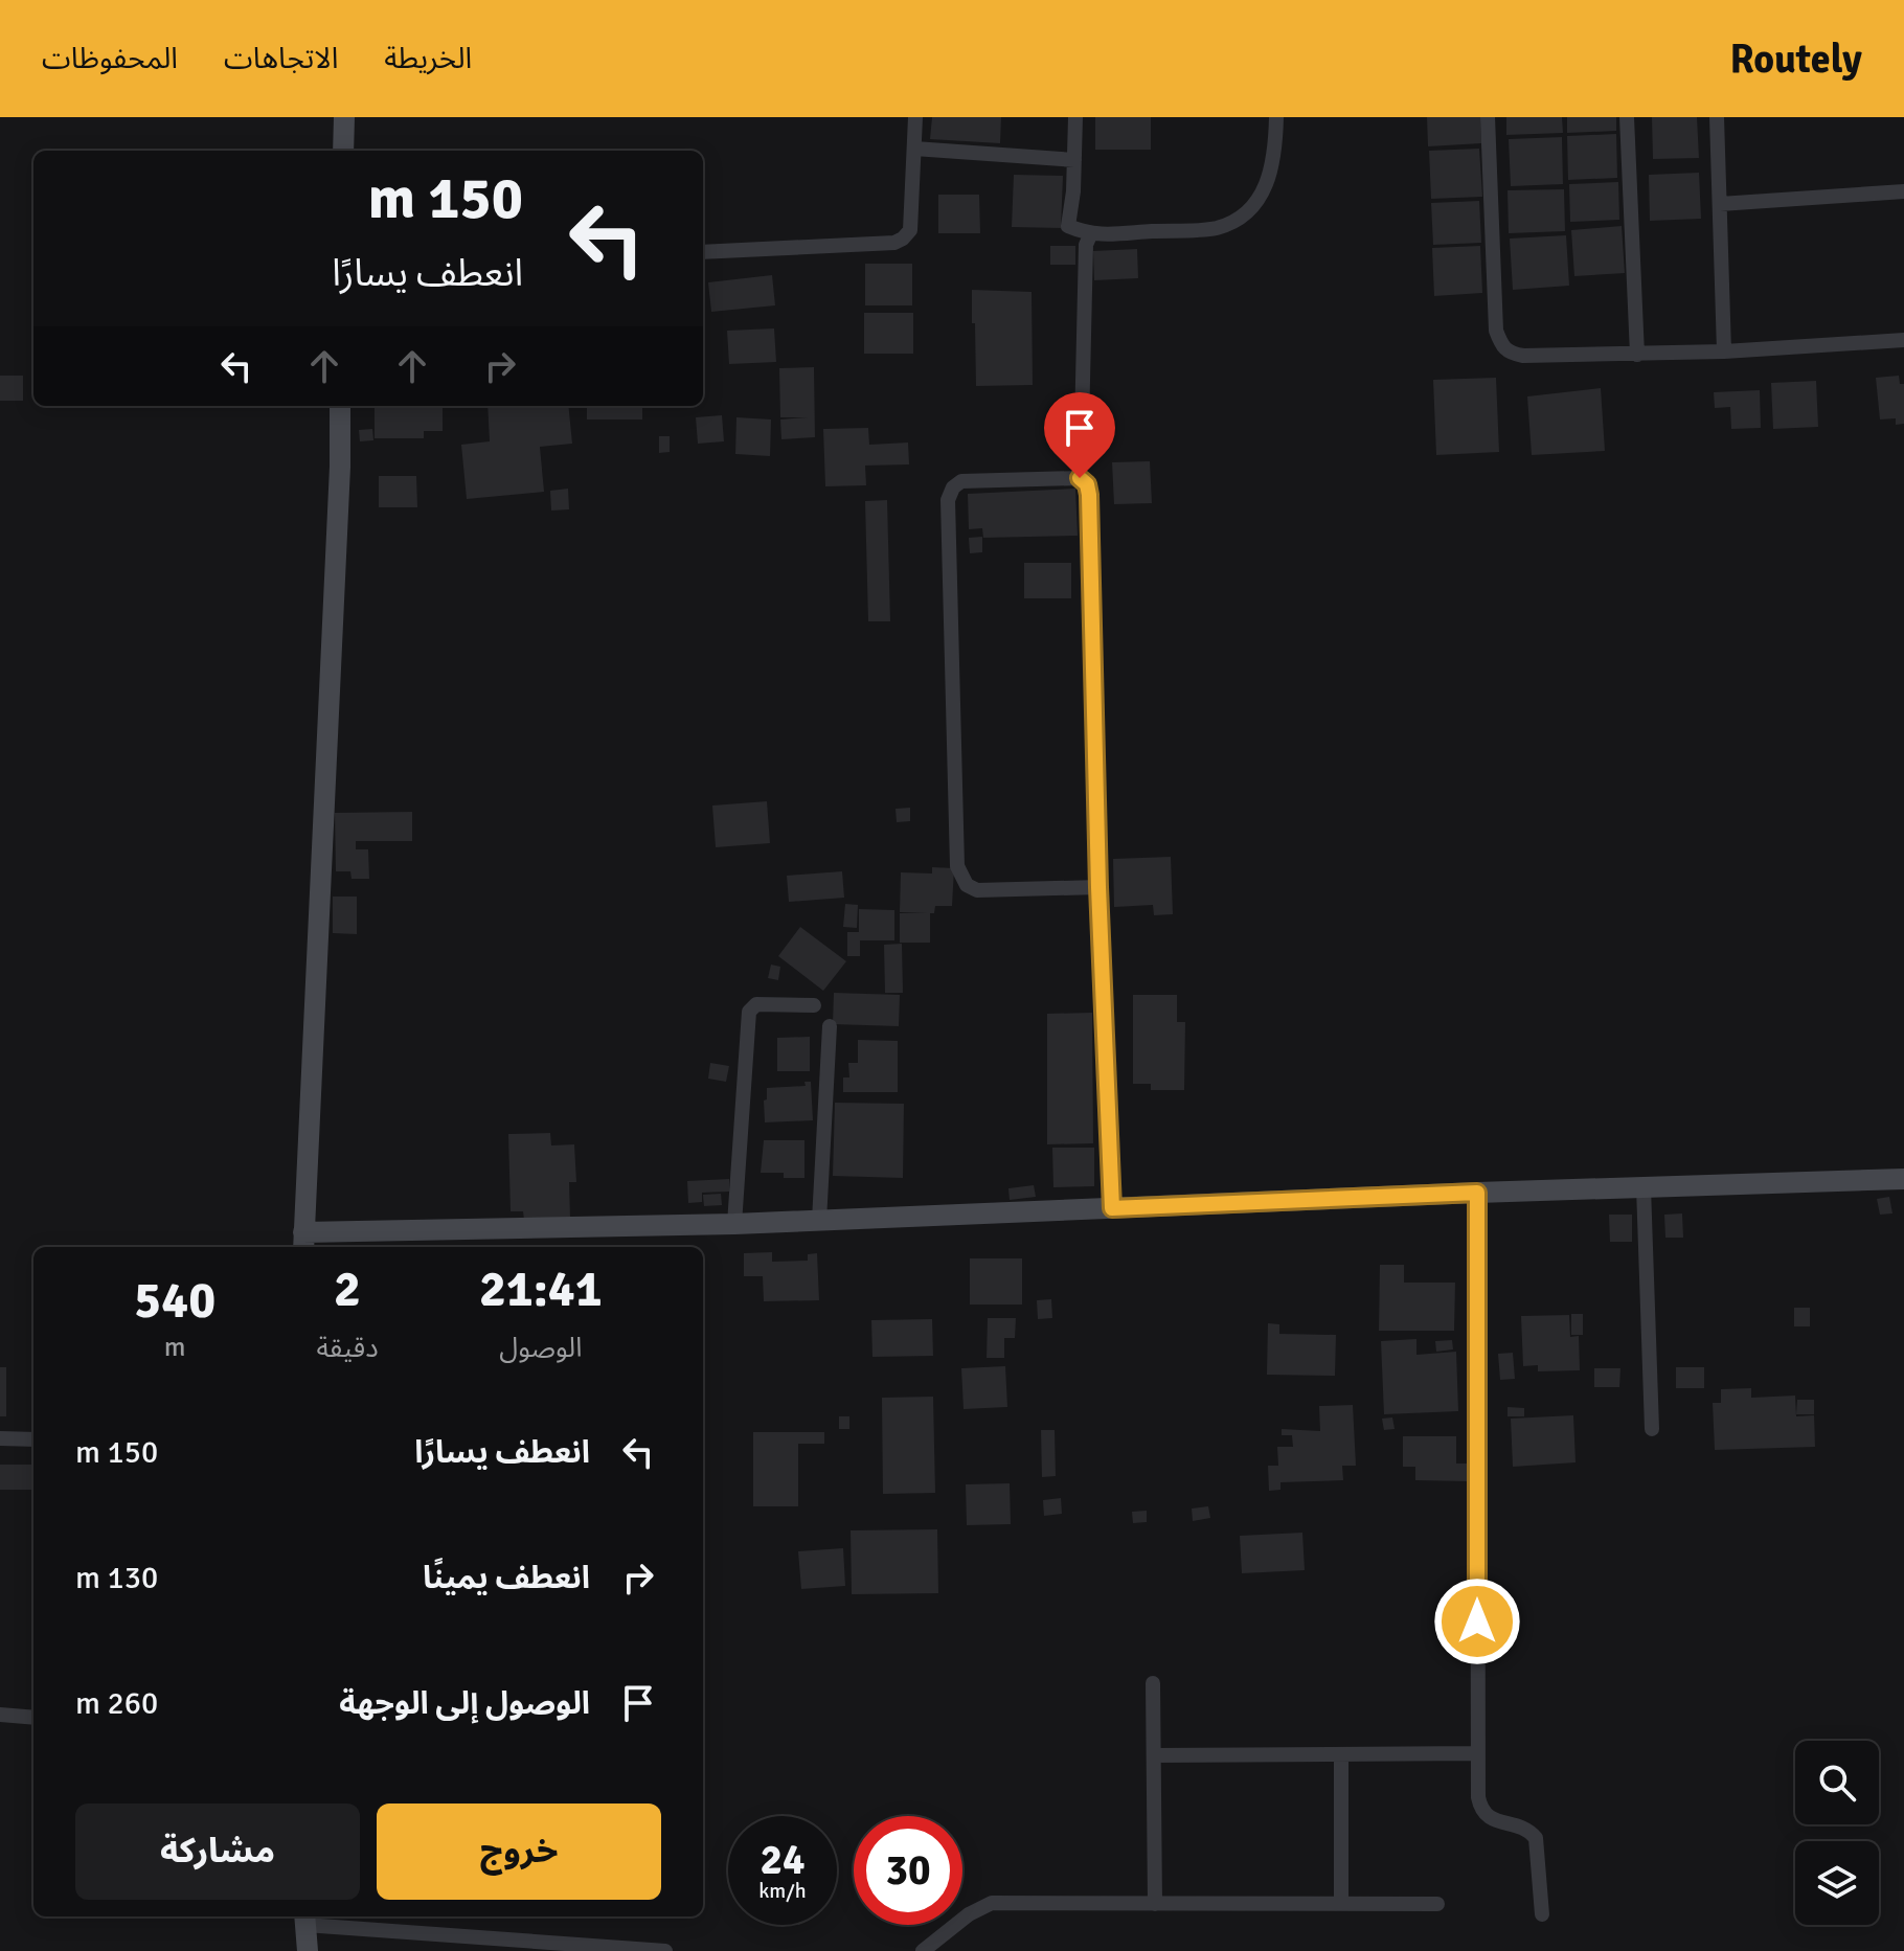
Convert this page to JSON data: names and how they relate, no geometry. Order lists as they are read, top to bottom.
{
  "page": {
    "header": "Routely",
    "nav": ["الخريطة", "الاتجاهات", "المحفوظات"],
    "turn": ["150 m", "انعطف يسارًا"],
    "eta": [
      "21:41",
      "الوصول",
      "2",
      "دقيقة",
      "540",
      "m"
    ],
    "list": [
      {
        "name": "انعطف يسارًا",
        "value": "150 m"
      },
      {
        "name": "انعطف يمينًا",
        "value": "130 m"
      },
      {
        "name": "الوصول إلى الوجهة",
        "value": "260 m"
      }
    ],
    "buttons": ["خروج", "مشاركة"],
    "speed": "24 km/h",
    "limit": "30"
  }
}
